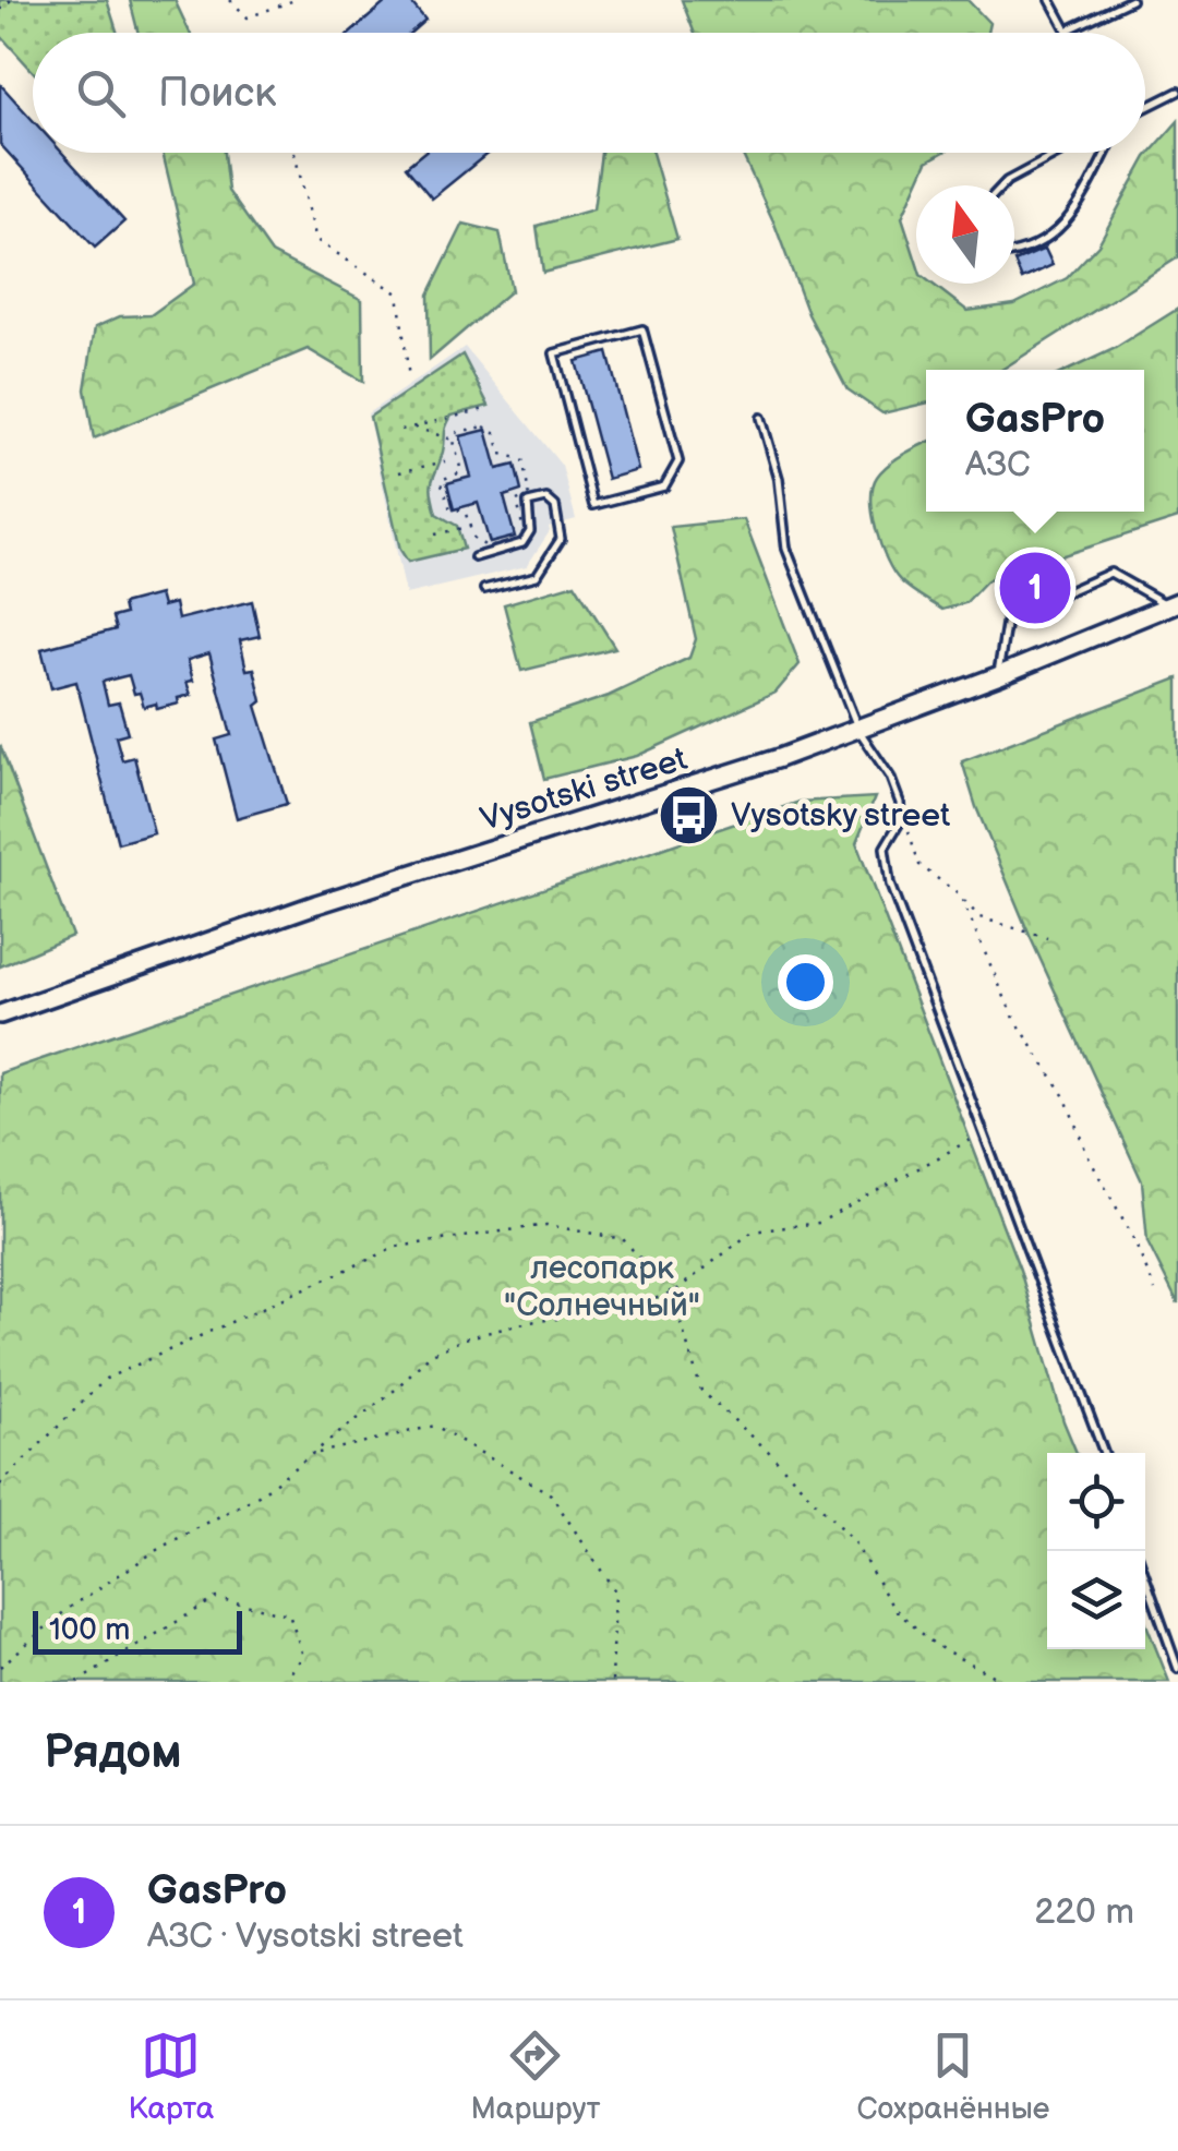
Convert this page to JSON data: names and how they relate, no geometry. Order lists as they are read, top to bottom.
{
  "streets": {
    "main road": ["Vysotski street"]
  },
  "parks": ["лесопарк \"Солнечный\""],
  "places": {
    "bus stop": ["Vysotsky street"]
  },
  "scale_bar": "100 m",
  "north": "top",
  "page": {
    "search": "Поиск",
    "popup": ["GasPro", "АЗС"],
    "pins": "1",
    "scale": "100 m",
    "heading": "Рядом",
    "list": [
      {
        "mark": "1",
        "name": "GasPro",
        "note": "АЗС · Vysotski street",
        "value": "220 m"
      }
    ],
    "nav": ["Карта", "Маршрут", "Сохранённые"]
  }
}
